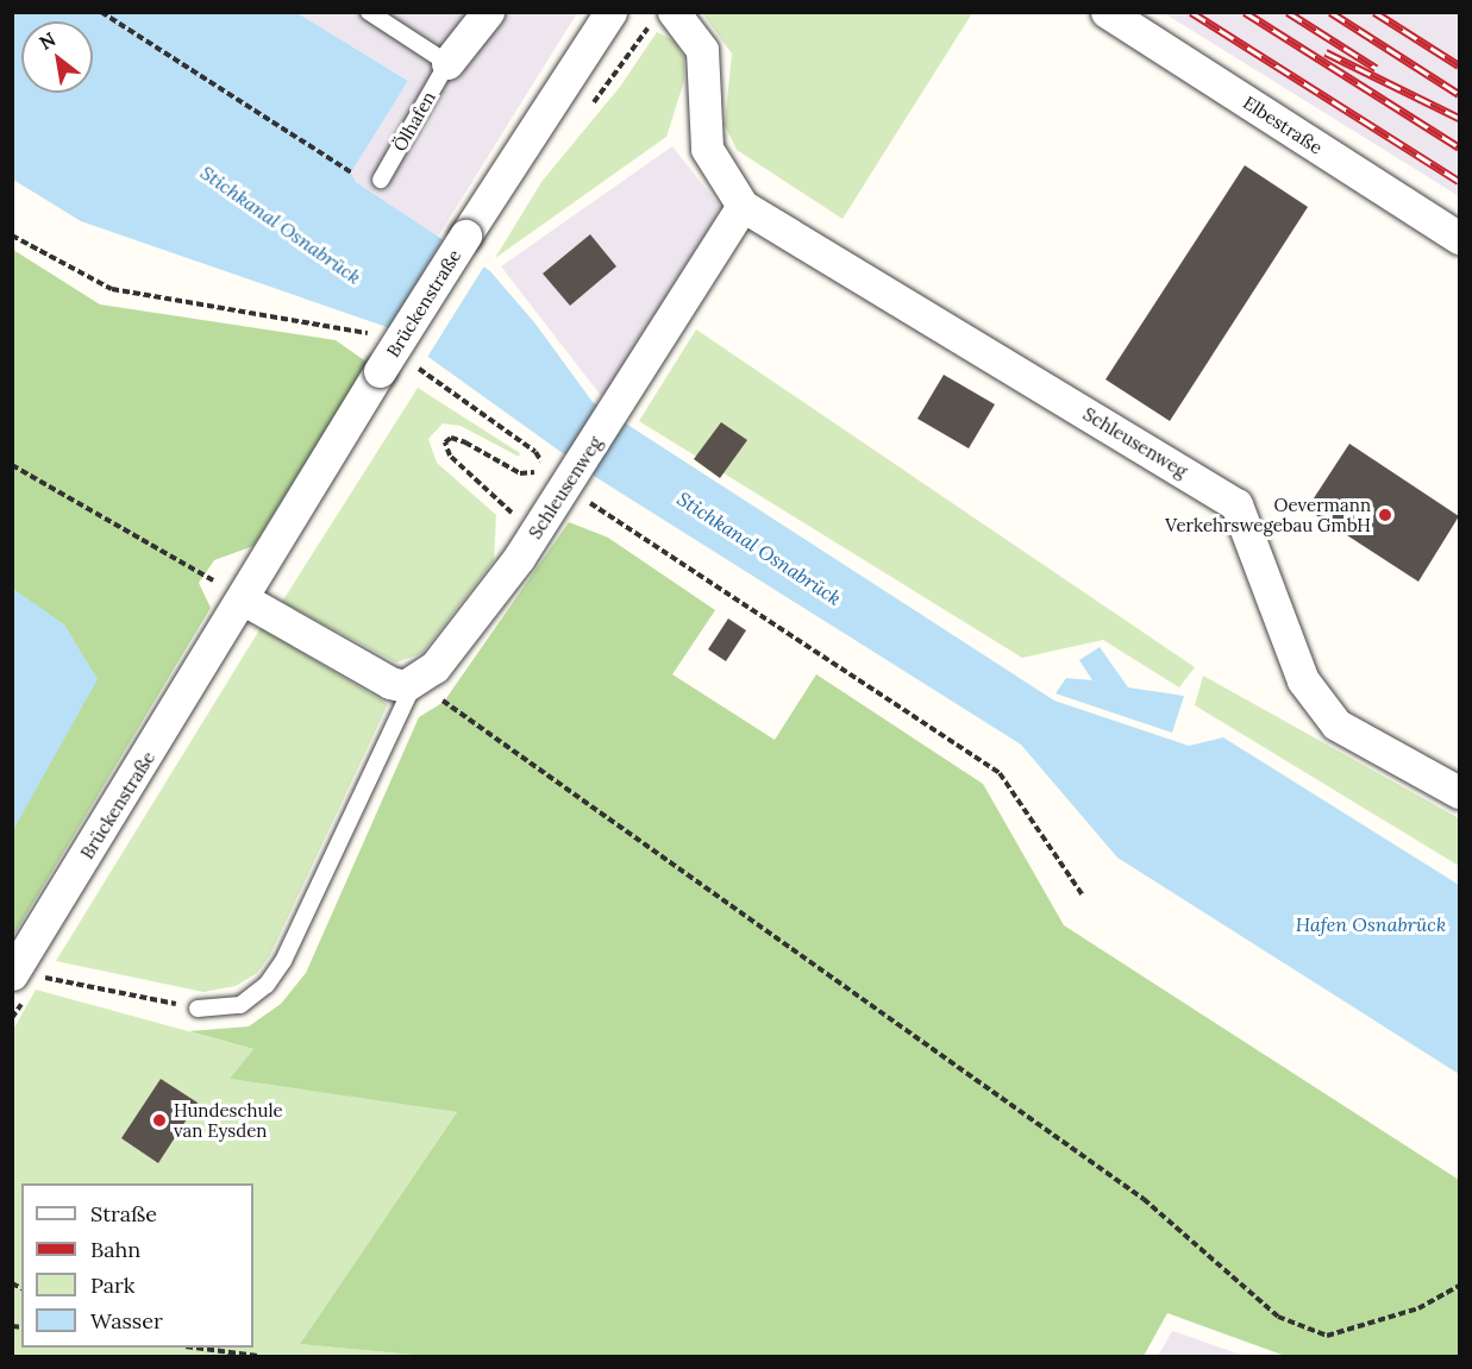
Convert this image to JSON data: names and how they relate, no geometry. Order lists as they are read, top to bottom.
{
  "streets": {
    "street": [
      "Ölhafen",
      "Elbestraße",
      "Brückenstraße",
      "Schleusenweg"
    ]
  },
  "water": ["Stichkanal Osnabrück", "Hafen Osnabrück"],
  "places": ["Oevermann Verkehrswegebau GmbH", "Hundeschule van Eysden"],
  "legend": [
    "Straße",
    "Bahn",
    "Park",
    "Wasser"
  ],
  "north": "top left"
}
